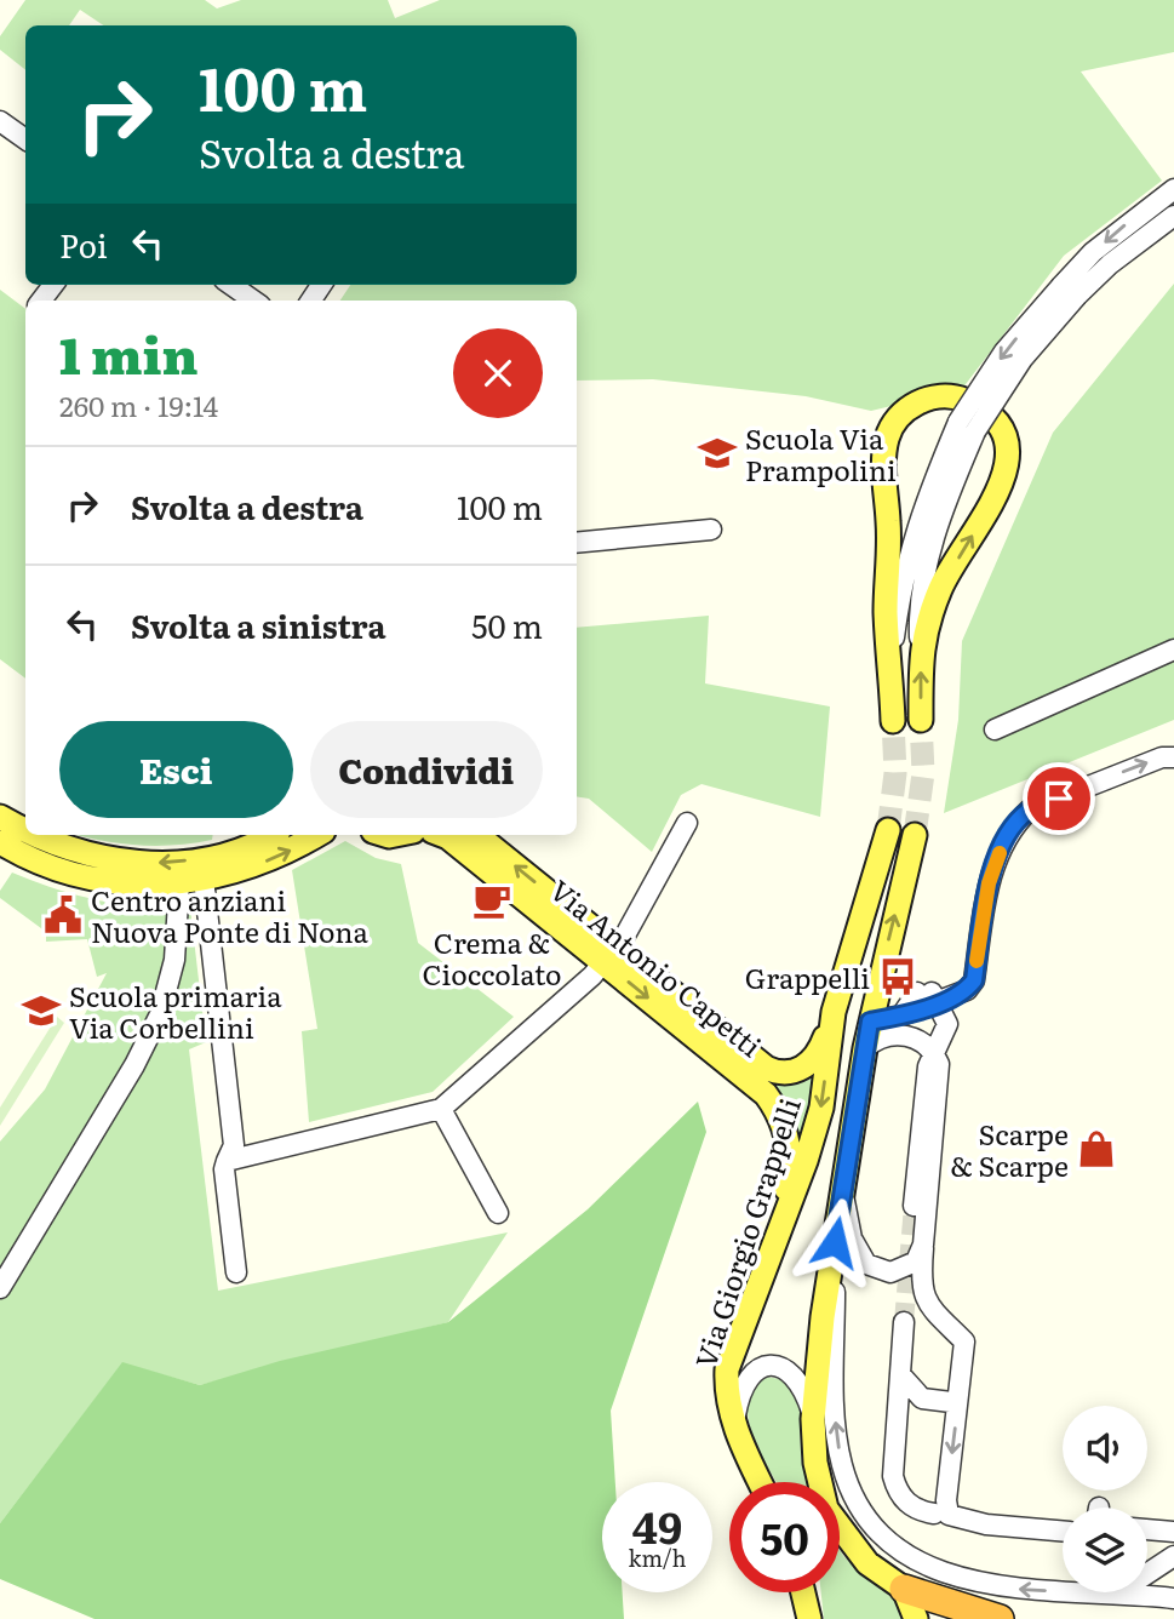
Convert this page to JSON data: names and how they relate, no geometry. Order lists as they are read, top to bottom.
{
  "streets": {
    "main road": ["Via Antonio Capetti", "Via Giorgio Grappelli"]
  },
  "crossings": [
    ["Via Antonio Capetti", "Via Giorgio Grappelli"]
  ],
  "places": {
    "school or university": ["Scuola Via Prampolini", "Scuola primaria Via Corbellini"],
    "cafe": ["Crema & Cioccolato"],
    "public building": ["Centro anziani Nuova Ponte di Nona"],
    "bus stop": ["Grappelli"],
    "shop": ["Scarpe & Scarpe"]
  },
  "page": {
    "turn": ["100 m", "Svolta a destra"],
    "then": "Poi",
    "heading": ["1 min", "260 m · 19:14"],
    "list": [
      {
        "name": "Svolta a destra",
        "value": "100 m"
      },
      {
        "name": "Svolta a sinistra",
        "value": "50 m"
      }
    ],
    "buttons": ["Esci", "Condividi"],
    "speed": "49 km/h",
    "limit": "50"
  }
}
